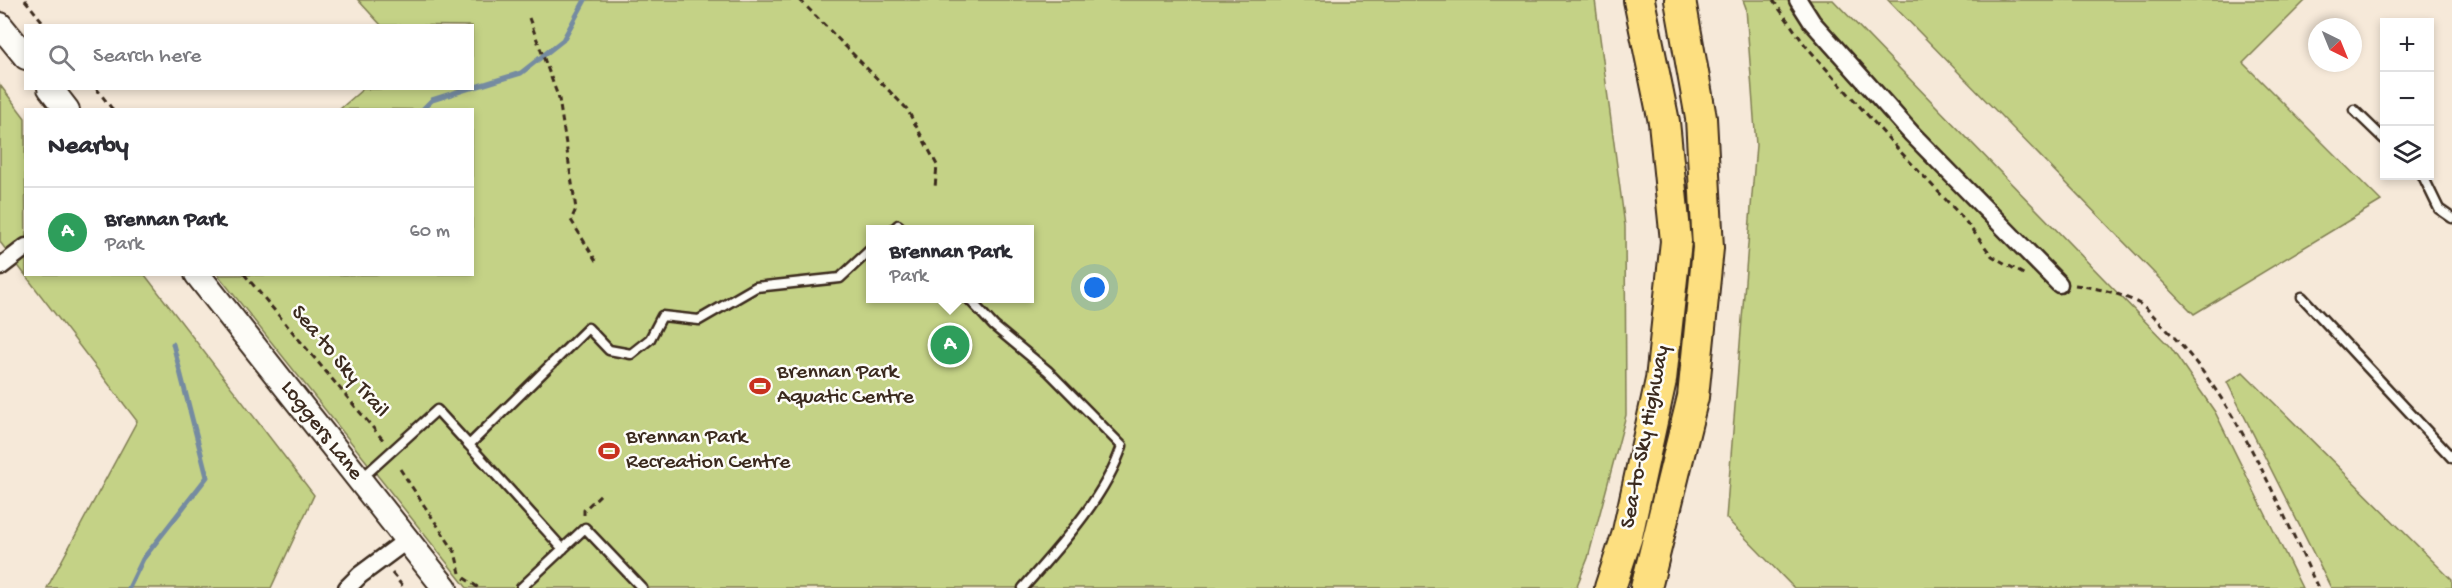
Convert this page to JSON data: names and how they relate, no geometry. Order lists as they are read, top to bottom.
{
  "streets": {
    "highway": ["Sea-to-Sky Highway"],
    "street": ["Loggers Lane"],
    "path": ["Sea to Sky Trail"]
  },
  "places": {
    "sports": ["Brennan Park Aquatic Centre", "Brennan Park Recreation Centre"]
  },
  "north": "bottom right",
  "page": {
    "map_buttons": ["+", "−"],
    "search": "Search here",
    "heading": "Nearby",
    "list": [
      {
        "mark": "A",
        "name": "Brennan Park",
        "note": "Park",
        "value": "60 m"
      }
    ],
    "popup": ["Brennan Park", "Park"],
    "pins": "A"
  }
}
